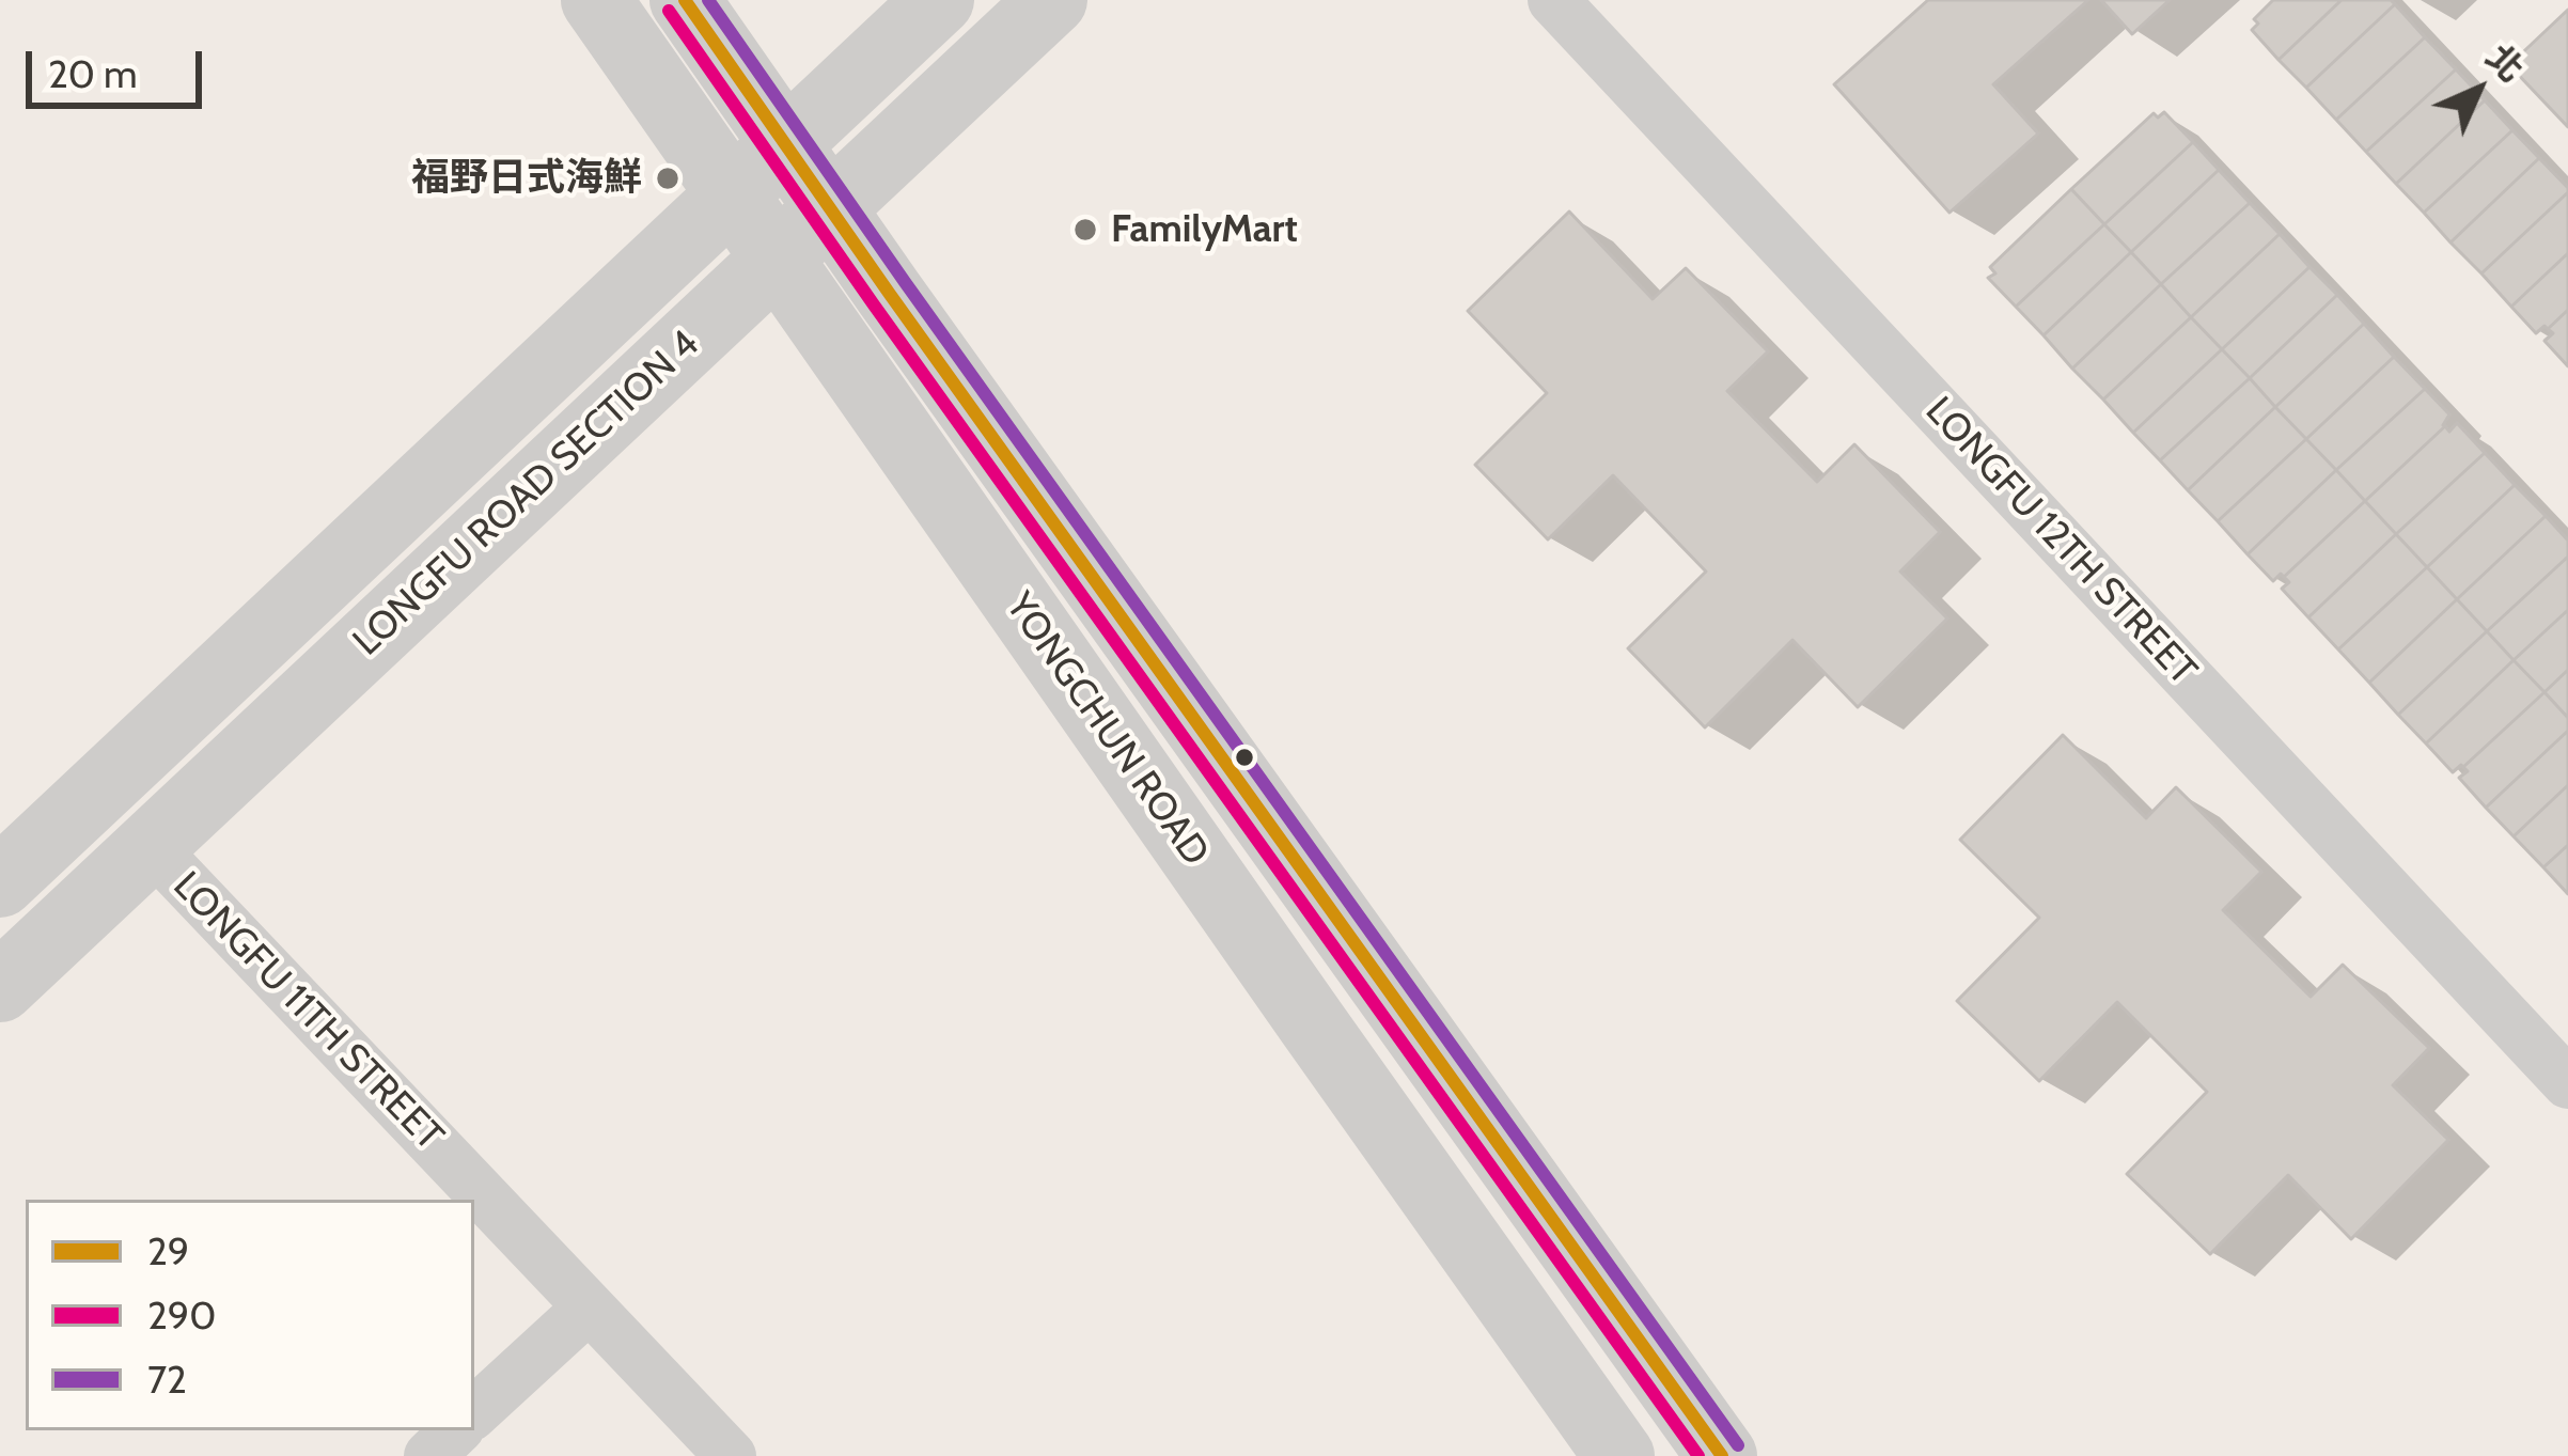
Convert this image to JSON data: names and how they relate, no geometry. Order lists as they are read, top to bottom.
{
  "streets": {
    "street": [
      "LONGFU ROAD SECTION 4",
      "LONGFU 12TH STREET",
      "YONGCHUN ROAD",
      "LONGFU 11TH STREET"
    ]
  },
  "crossings": [
    ["LONGFU ROAD SECTION 4", "YONGCHUN ROAD"],
    ["LONGFU ROAD SECTION 4", "LONGFU 11TH STREET"]
  ],
  "places": ["福野日式海鮮", "FamilyMart"],
  "lines": ["transit line 29", "transit line 72", "transit line 290"],
  "legend": ["29", "290", "72"],
  "scale_bar": "20 m",
  "north": "top right"
}
